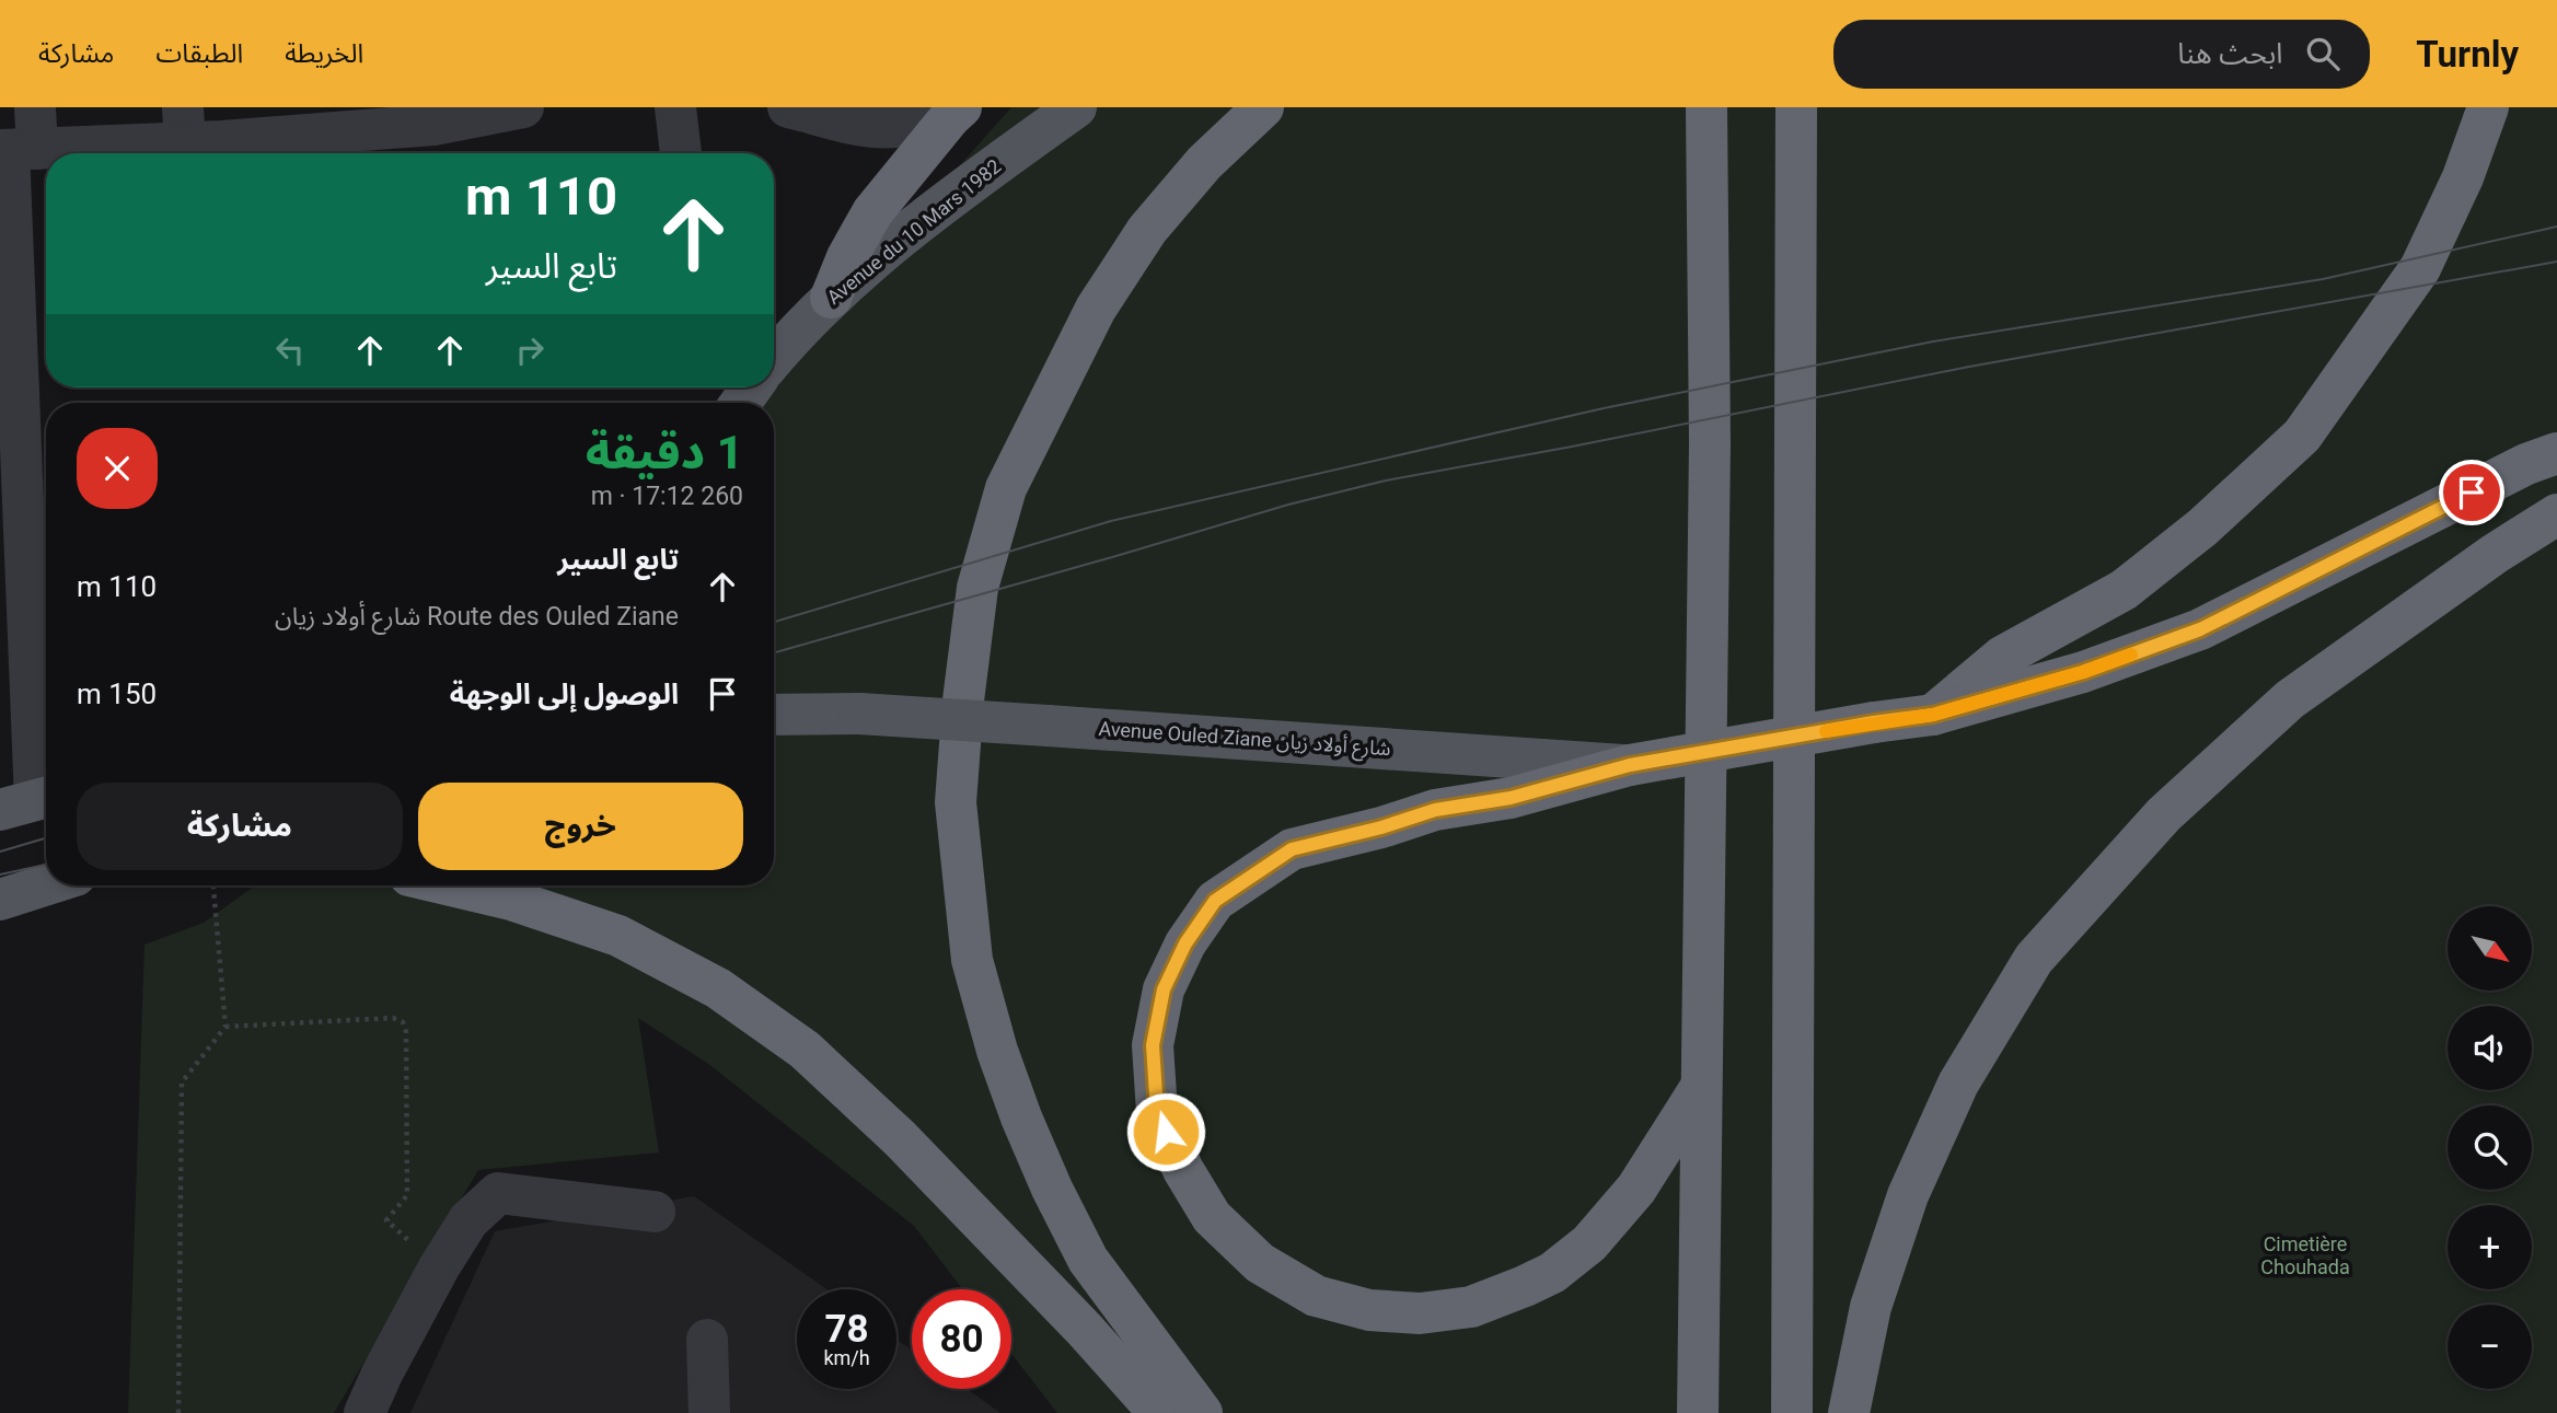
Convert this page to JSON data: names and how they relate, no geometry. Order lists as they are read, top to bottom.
{
  "streets": {
    "main road": ["Avenue du 10 Mars 1982", "Avenue Ouled Ziane شارع أولاد زيان"]
  },
  "parks": ["Cimetière Chouhada"],
  "north": "bottom right",
  "page": {
    "header": "Turnly",
    "search": "ابحث هنا",
    "nav": ["الخريطة", "الطبقات", "مشاركة"],
    "turn": ["110 m", "تابع السير"],
    "heading": ["1 دقيقة", "260 m · 17:12"],
    "list": [
      {
        "name": "تابع السير",
        "note": "Route des Ouled Ziane شارع أولاد زيان",
        "value": "110 m"
      },
      {
        "name": "الوصول إلى الوجهة",
        "value": "150 m"
      }
    ],
    "buttons": ["خروج", "مشاركة"],
    "map_buttons": ["+", "−"],
    "speed": "78 km/h",
    "limit": "80"
  }
}
